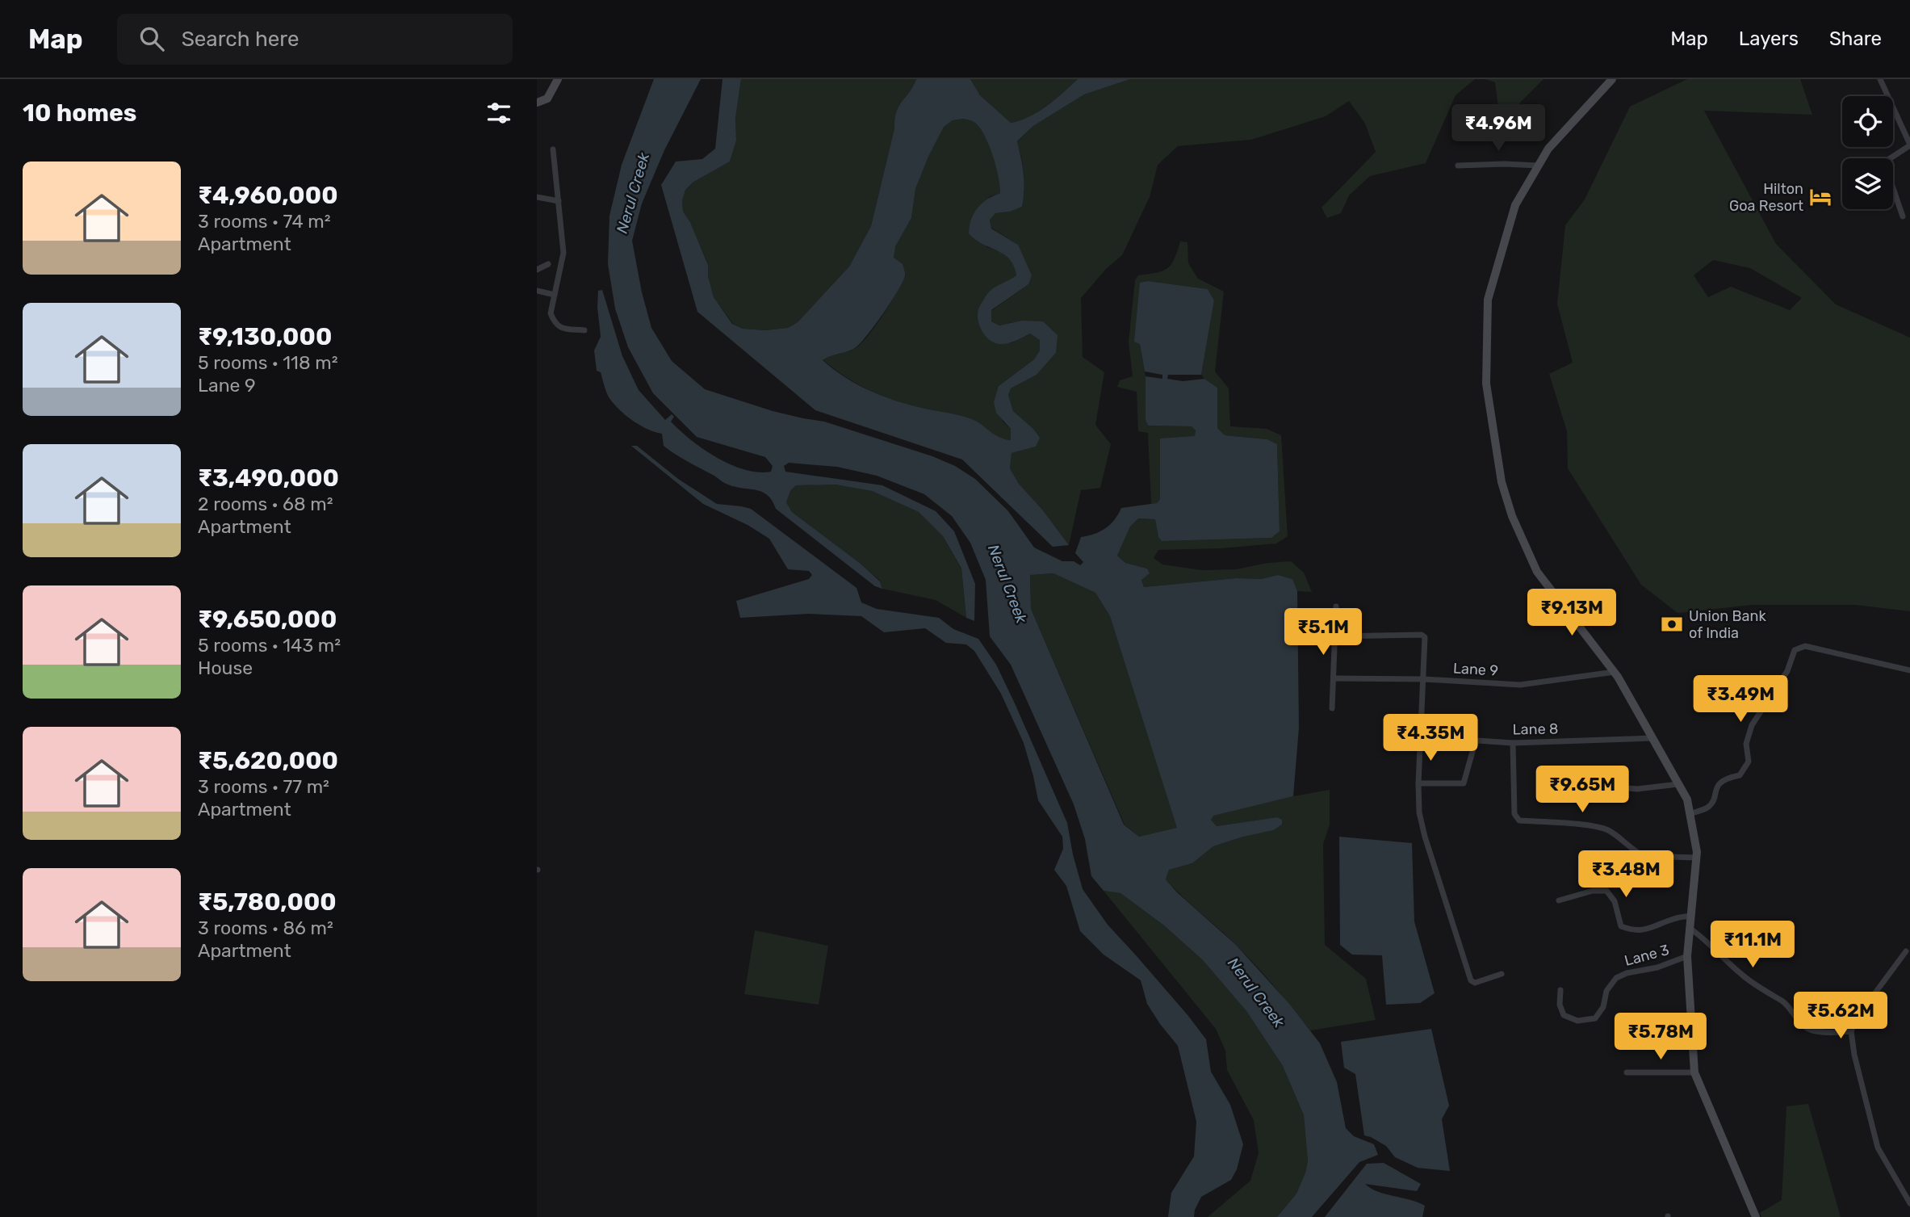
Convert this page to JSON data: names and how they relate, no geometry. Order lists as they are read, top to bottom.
{
  "streets": {
    "street": ["Lane 9", "Lane 8", "Lane 3"]
  },
  "water": ["Nerul Creek"],
  "places": {
    "hotel": ["Hilton Goa Resort"],
    "bank": ["Union Bank of India"]
  },
  "page": {
    "header": "Map",
    "search": "Search here",
    "nav": ["Map", "Layers", "Share"],
    "heading": "10 homes",
    "price": [
      "₹4.96M",
      "₹9.13M",
      "₹5.1M",
      "₹3.49M",
      "₹4.35M",
      "₹9.65M",
      "₹3.48M",
      "₹11.1M",
      "₹5.62M",
      "₹5.78M"
    ],
    "list": [
      {
        "name": "₹4,960,000",
        "note": "3 rooms · 74 m² · Apartment"
      },
      {
        "name": "₹9,130,000",
        "note": "5 rooms · 118 m² · Lane 9"
      },
      {
        "name": "₹3,490,000",
        "note": "2 rooms · 68 m² · Apartment"
      },
      {
        "name": "₹9,650,000",
        "note": "5 rooms · 143 m² · House"
      },
      {
        "name": "₹5,620,000",
        "note": "3 rooms · 77 m² · Apartment"
      },
      {
        "name": "₹5,780,000",
        "note": "3 rooms · 86 m² · Apartment"
      }
    ]
  }
}
